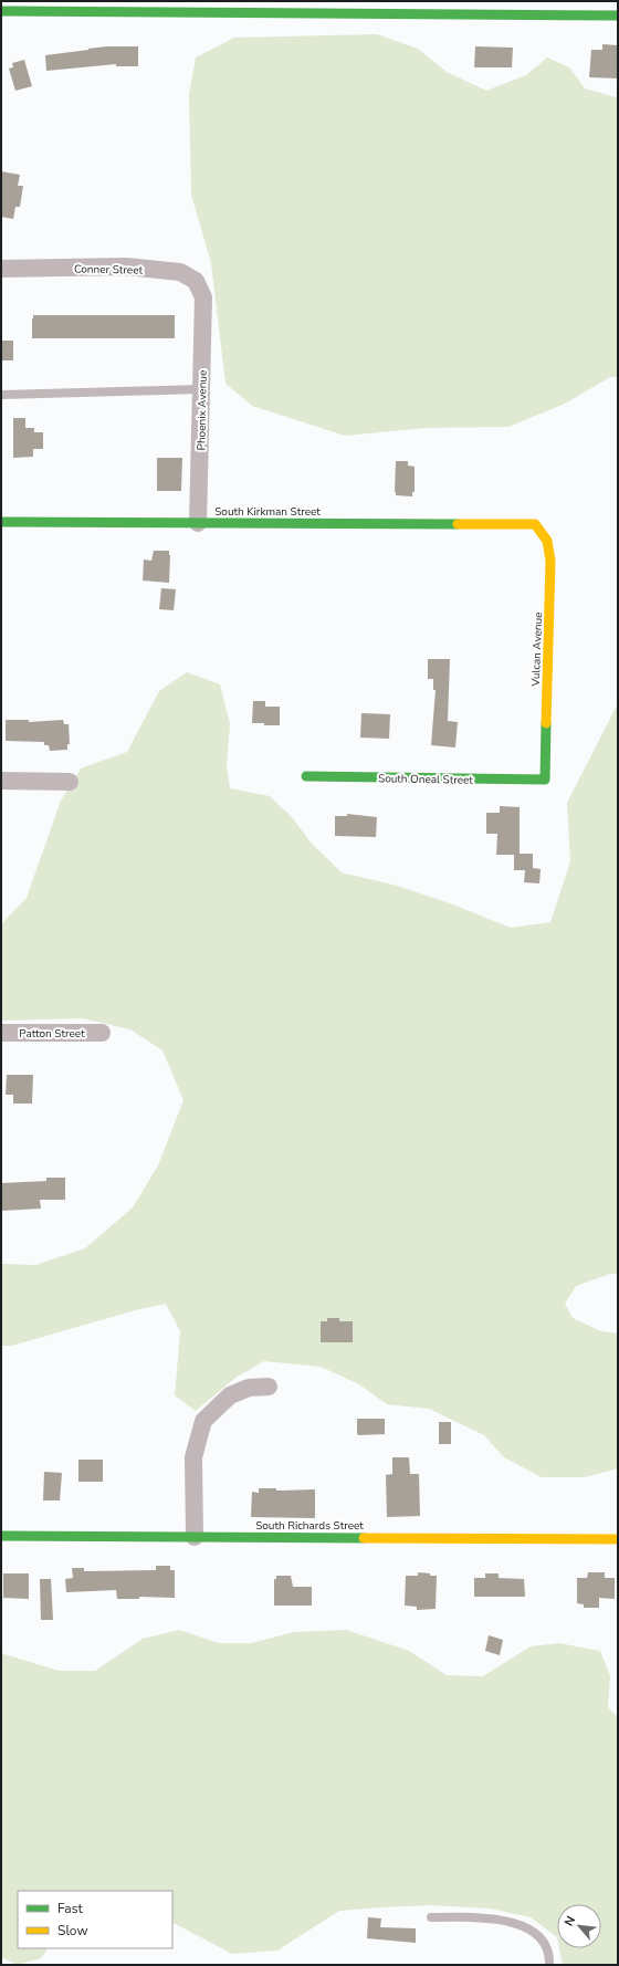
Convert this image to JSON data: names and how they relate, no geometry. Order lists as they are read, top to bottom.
{
  "streets": {
    "street": [
      "Conner Street",
      "Phoenix Avenue",
      "South Kirkman Street",
      "Vulcan Avenue",
      "South Oneal Street",
      "Patton Street",
      "South Richards Street"
    ]
  },
  "crossings": [
    ["Conner Street", "Phoenix Avenue"],
    ["Phoenix Avenue", "South Kirkman Street"],
    ["South Kirkman Street", "Vulcan Avenue"],
    ["Vulcan Avenue", "South Oneal Street"]
  ],
  "legend": ["Fast", "Slow"],
  "north": "top left"
}
